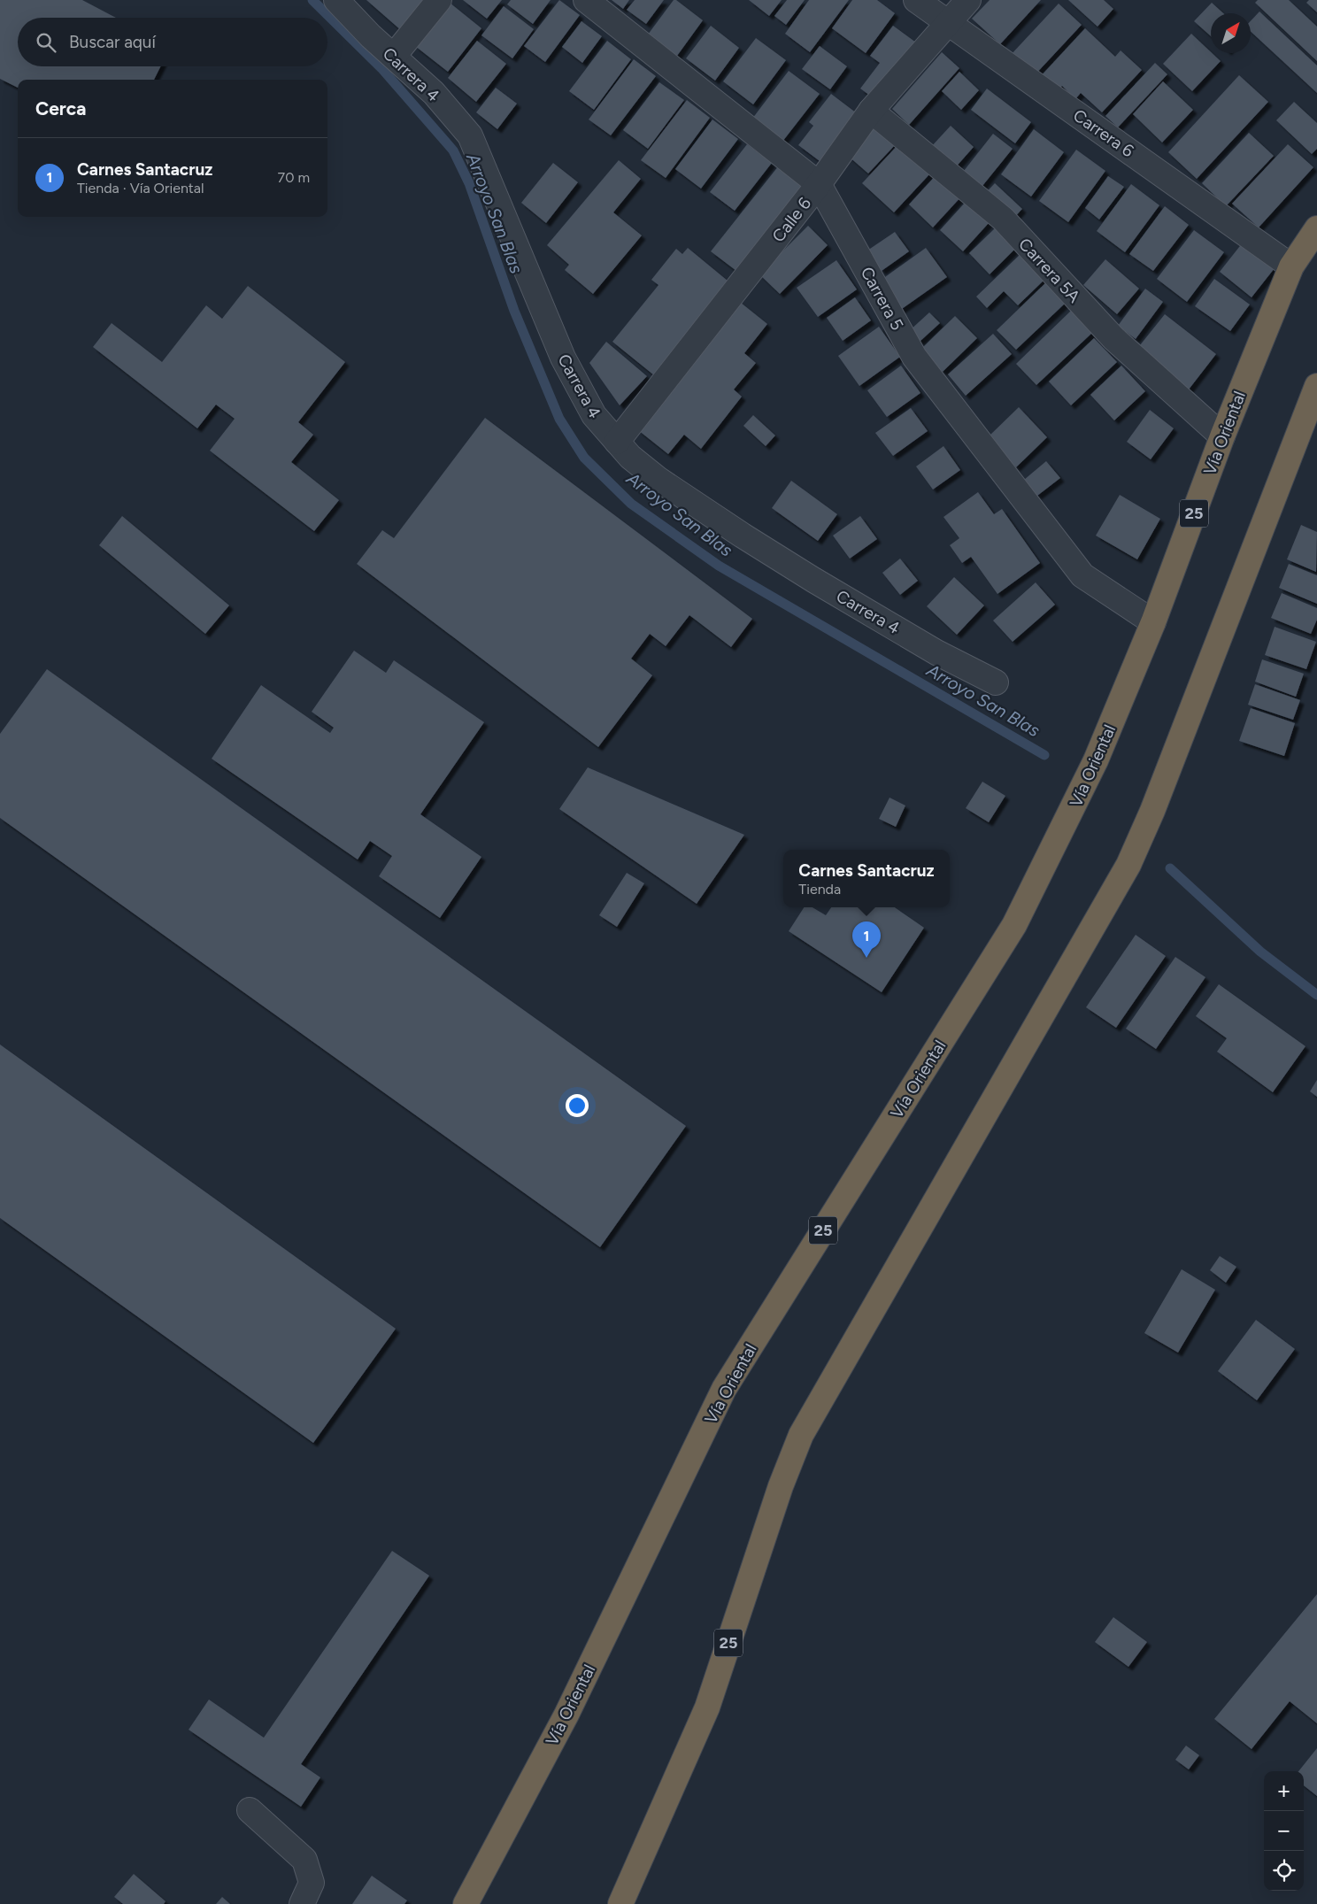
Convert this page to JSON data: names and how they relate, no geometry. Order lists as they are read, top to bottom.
{
  "streets": {
    "highway": ["Vía Oriental", "25"],
    "street": [
      "Carrera 4",
      "Carrera 6",
      "Calle 6",
      "Carrera 5A",
      "Carrera 5"
    ]
  },
  "crossings": [
    ["Carrera 4", "Calle 6"],
    ["Carrera 6", "Calle 6"],
    ["Carrera 6", "Vía Oriental"],
    ["Calle 6", "Carrera 5A"],
    ["Calle 6", "Carrera 5"],
    ["Carrera 5A", "Vía Oriental"],
    ["Carrera 5", "Vía Oriental"]
  ],
  "water": ["Arroyo San Blas"],
  "north": "top right",
  "page": {
    "search": "Buscar aquí",
    "heading": "Cerca",
    "list": [
      {
        "mark": "1",
        "name": "Carnes Santacruz",
        "note": "Tienda · Vía Oriental",
        "value": "70 m"
      }
    ],
    "popup": ["Carnes Santacruz", "Tienda"],
    "pins": "1",
    "map_buttons": ["+", "−"]
  }
}
